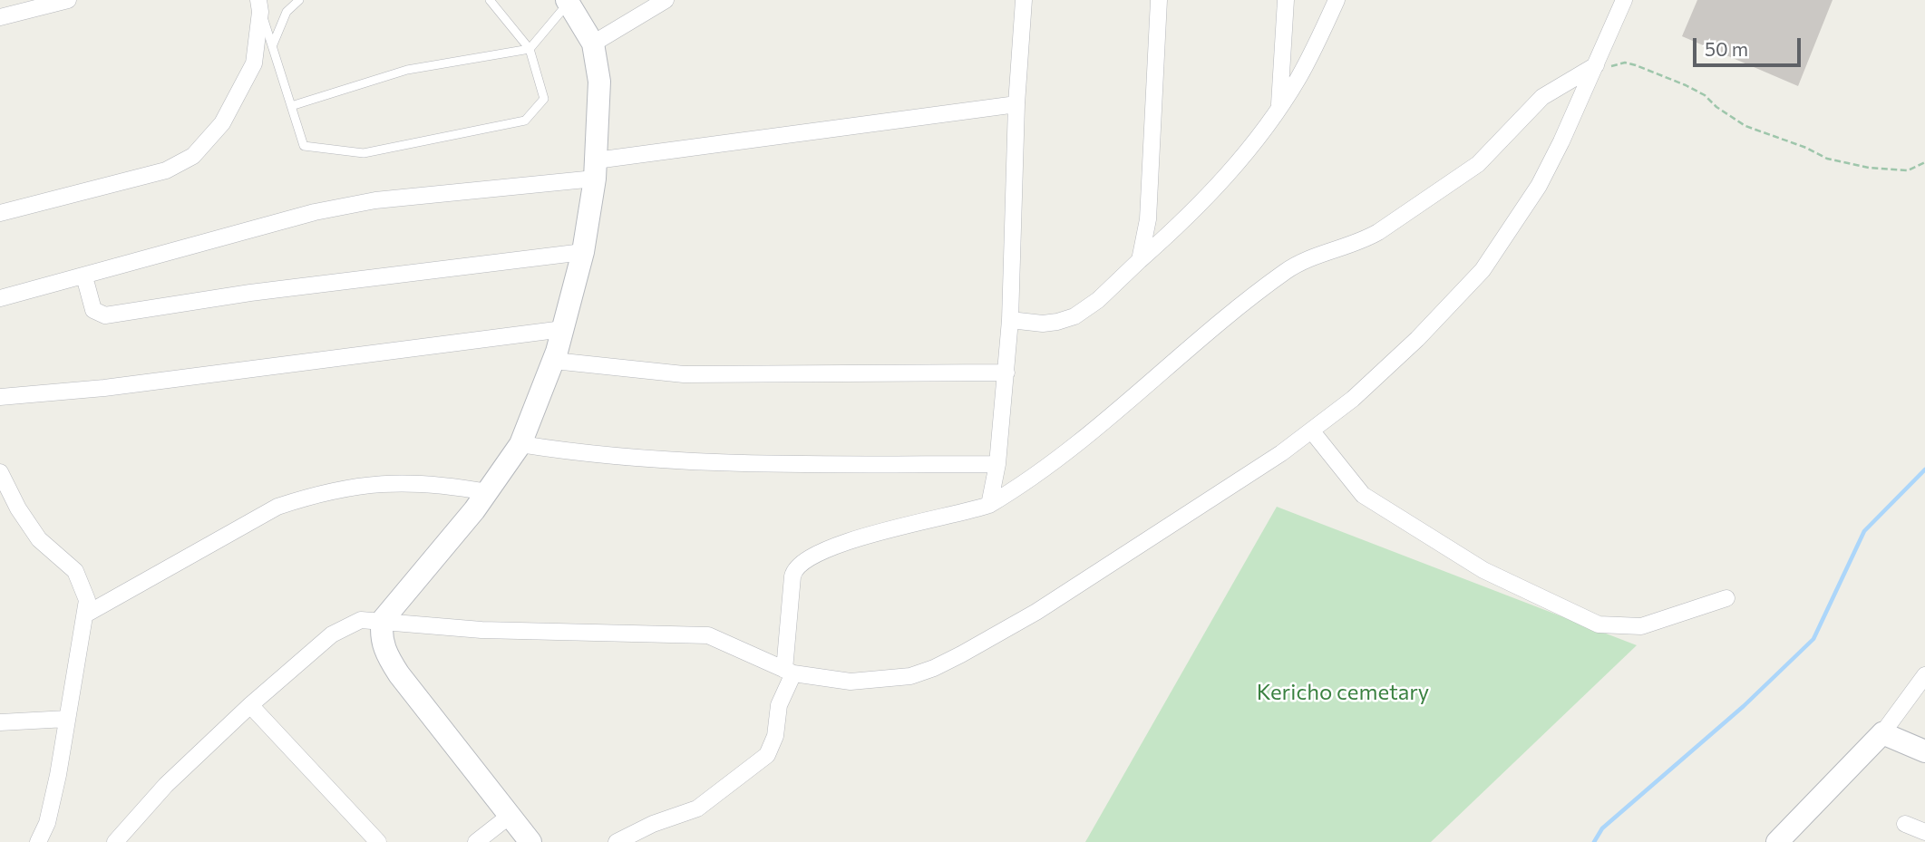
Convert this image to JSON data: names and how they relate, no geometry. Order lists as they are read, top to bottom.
{
  "parks": ["Kericho cemetary"],
  "scale_bar": "50 m"
}
